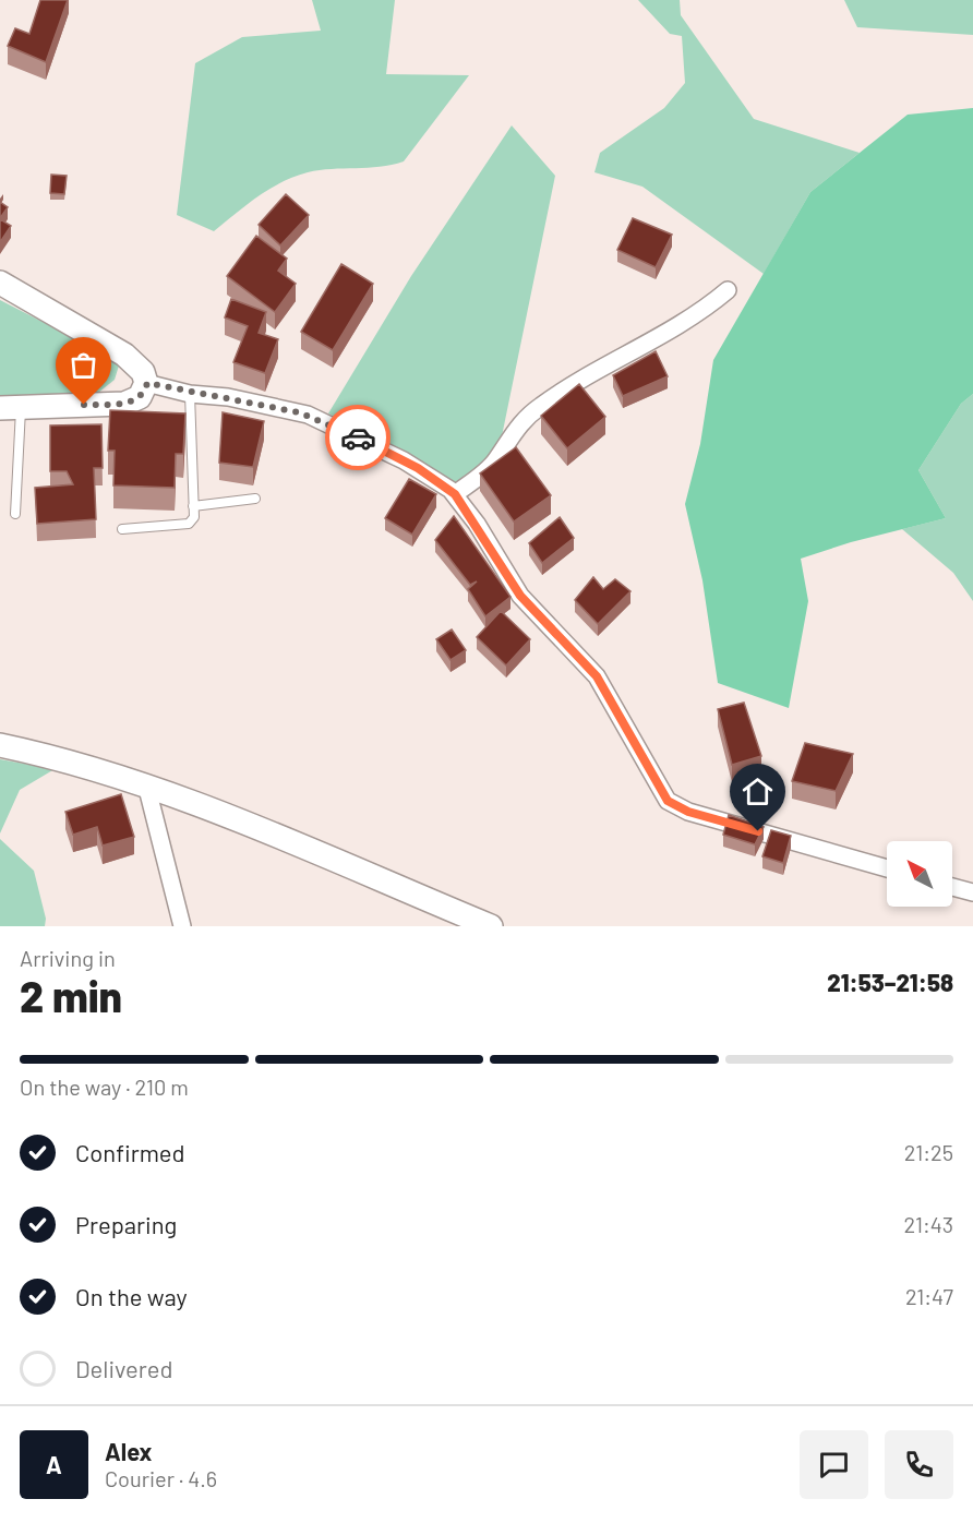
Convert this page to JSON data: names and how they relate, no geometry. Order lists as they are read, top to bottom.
{
  "north": "top left",
  "page": {
    "heading": ["2 min", "Arriving in", "21:53–21:58"],
    "panel": ["Alex", "Courier · 4.6"],
    "bar": "On the way · 210 m",
    "list": [
      ["Confirmed", "21:25"],
      ["Preparing", "21:43"],
      ["On the way", "21:47"],
      "Delivered"
    ],
    "round": "A"
  }
}
